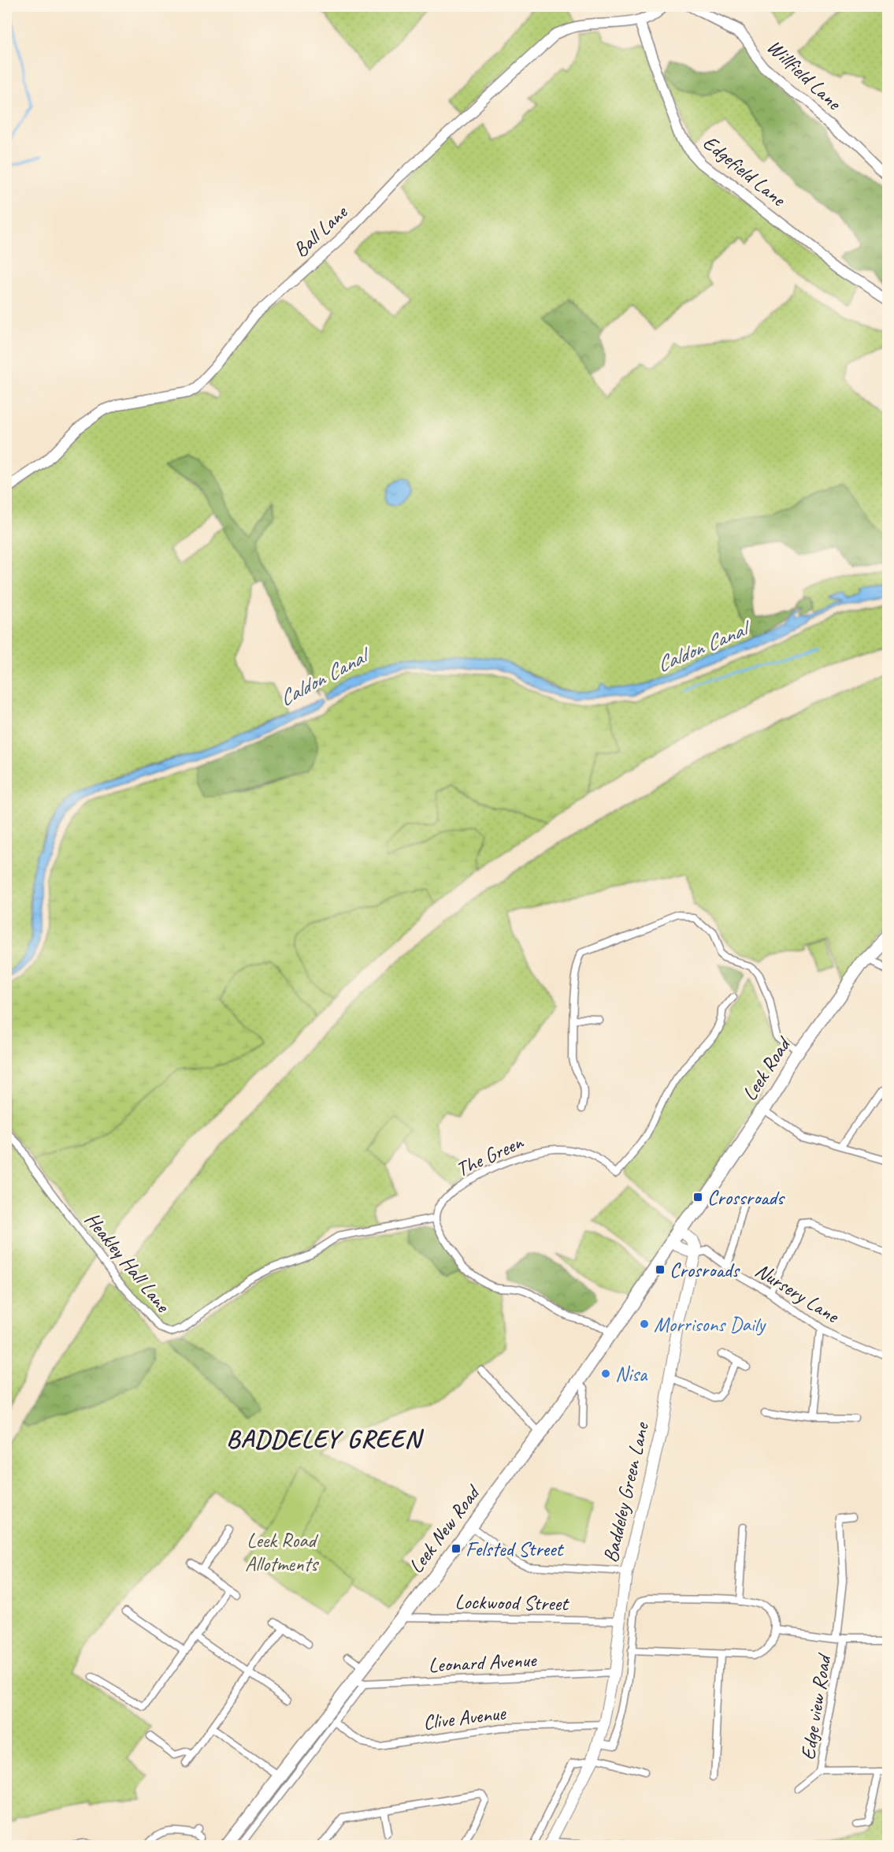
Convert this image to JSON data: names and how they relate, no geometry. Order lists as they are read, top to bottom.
{
  "streets": {
    "highway": ["Leek Road", "Leek New Road"],
    "main road": ["Baddeley Green Lane"],
    "street": [
      "Willfield Lane",
      "Edgefield Lane",
      "Ball Lane",
      "The Green",
      "Heakley Hall Lane",
      "Nursery Lane",
      "Lockwood Street",
      "Leonard Avenue",
      "Edge view Road",
      "Clive Avenue"
    ]
  },
  "crossings": [
    ["Edgefield Lane", "Ball Lane"],
    ["Leek Road", "Leek New Road"],
    ["The Green", "Heakley Hall Lane"],
    ["Nursery Lane", "Baddeley Green Lane"],
    ["Baddeley Green Lane", "Lockwood Street"],
    ["Baddeley Green Lane", "Leonard Avenue"],
    ["Baddeley Green Lane", "Clive Avenue"],
    ["Leek New Road", "Lockwood Street"],
    ["Leek New Road", "Leonard Avenue"],
    ["Leek New Road", "Clive Avenue"]
  ],
  "districts": ["BADDELEY GREEN"],
  "water": ["Caldon Canal"],
  "parks": ["Leek Road Allotments"],
  "places": {
    "transit": ["Crossroads", "Crosroads", "Felsted Street"],
    "other": ["Morrisons Daily", "Nisa"]
  }
}
